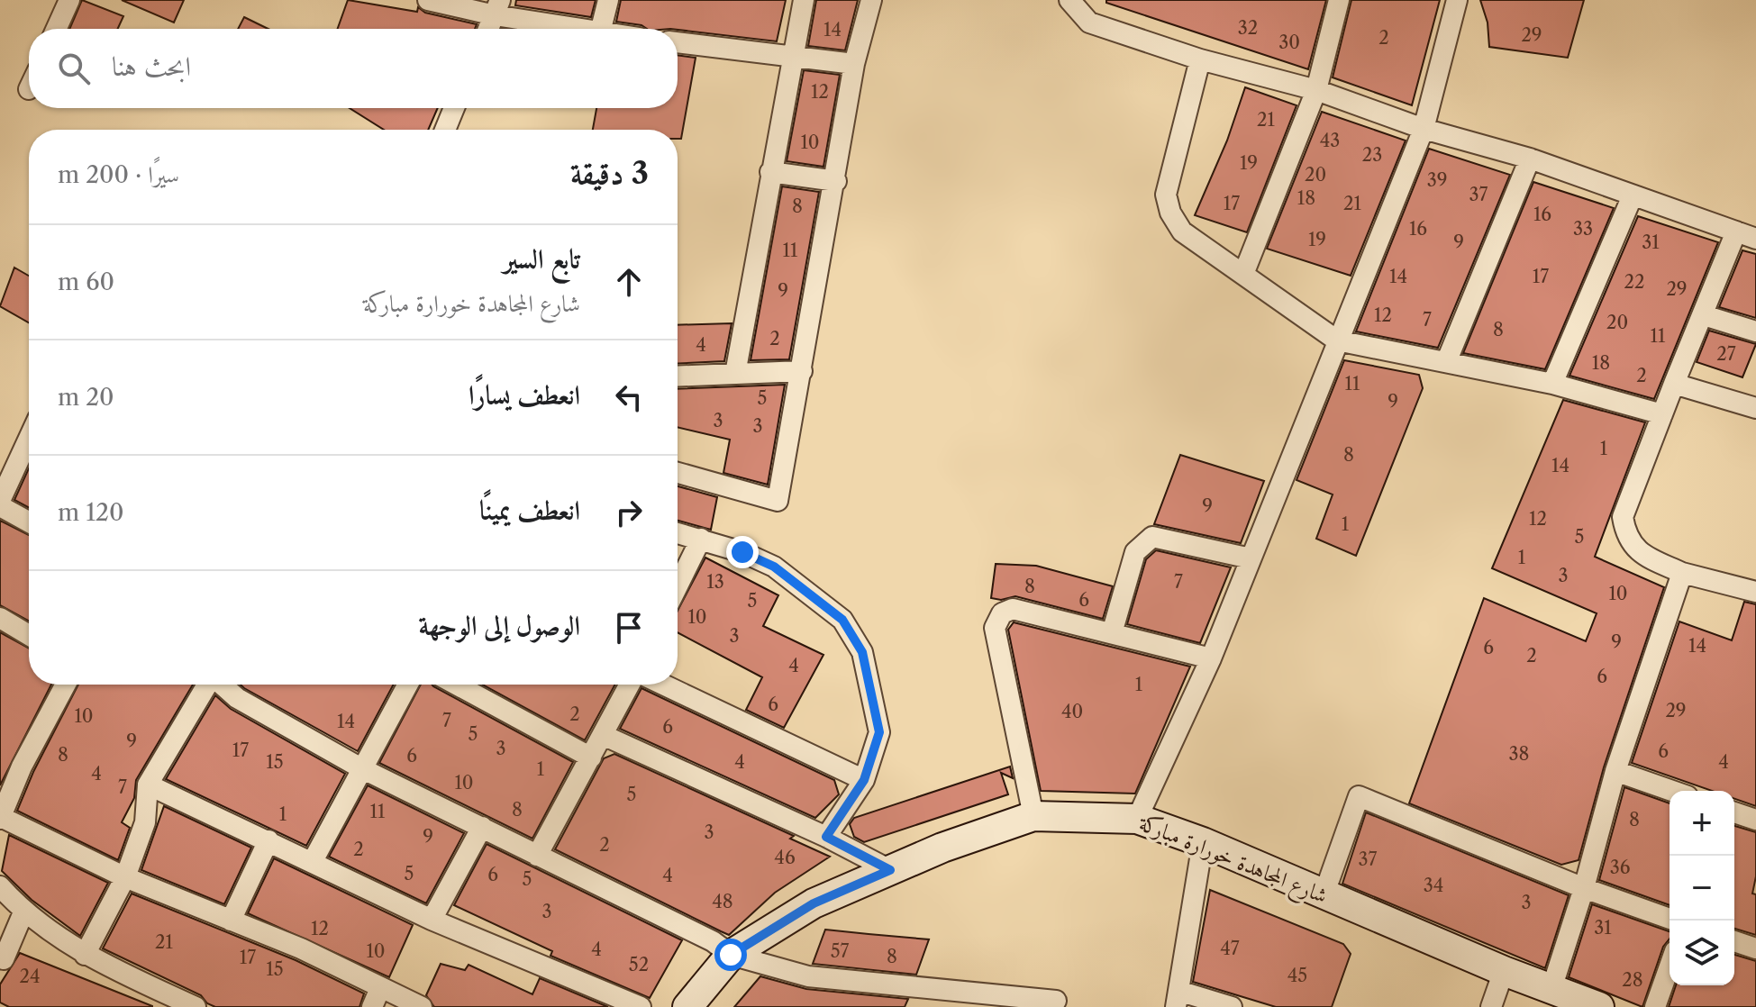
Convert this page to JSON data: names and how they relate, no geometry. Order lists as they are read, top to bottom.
{
  "streets": {
    "street": ["شارع المجاهدة خورارة مباركة"]
  },
  "house_numbers": [
    "32",
    "14",
    "29",
    "2",
    "30",
    "12",
    "21",
    "43",
    "10",
    "23",
    "19",
    "20",
    "39",
    "37",
    "18",
    "17",
    "21",
    "8",
    "16",
    "16",
    "33",
    "19",
    "9",
    "31",
    "11",
    "14",
    "17",
    "22",
    "29",
    "9",
    "12",
    "7",
    "20",
    "8",
    "11",
    "2",
    "4",
    "27",
    "18",
    "2",
    "11",
    "5",
    "9",
    "3",
    "3",
    "1",
    "8",
    "14",
    "9",
    "12",
    "1",
    "5",
    "1",
    "3",
    "13",
    "7",
    "8",
    "10",
    "6",
    "5",
    "10",
    "3",
    "9",
    "14",
    "6",
    "2",
    "4",
    "6",
    "1",
    "6",
    "29",
    "40",
    "2",
    "10",
    "7",
    "14",
    "6",
    "5",
    "9",
    "3",
    "17",
    "6",
    "38",
    "8",
    "6",
    "15",
    "4",
    "4",
    "1",
    "4",
    "10",
    "7",
    "5",
    "8",
    "11",
    "1",
    "8",
    "3",
    "9",
    "2",
    "2",
    "46",
    "37",
    "36",
    "5",
    "6",
    "4",
    "5",
    "34",
    "48",
    "3",
    "3",
    "31",
    "12",
    "21",
    "47",
    "4",
    "10",
    "57",
    "8",
    "17",
    "52",
    "15",
    "45",
    "24",
    "28"
  ],
  "page": {
    "search": "ابحث هنا",
    "heading": ["3 دقيقة", "سيرًا · 200 m"],
    "list": [
      ["تابع السير", "شارع المجاهدة خورارة مباركة", "60 m"],
      ["انعطف يسارًا", "20 m"],
      ["انعطف يمينًا", "120 m"],
      "الوصول إلى الوجهة"
    ],
    "map_buttons": ["+", "−"]
  }
}
